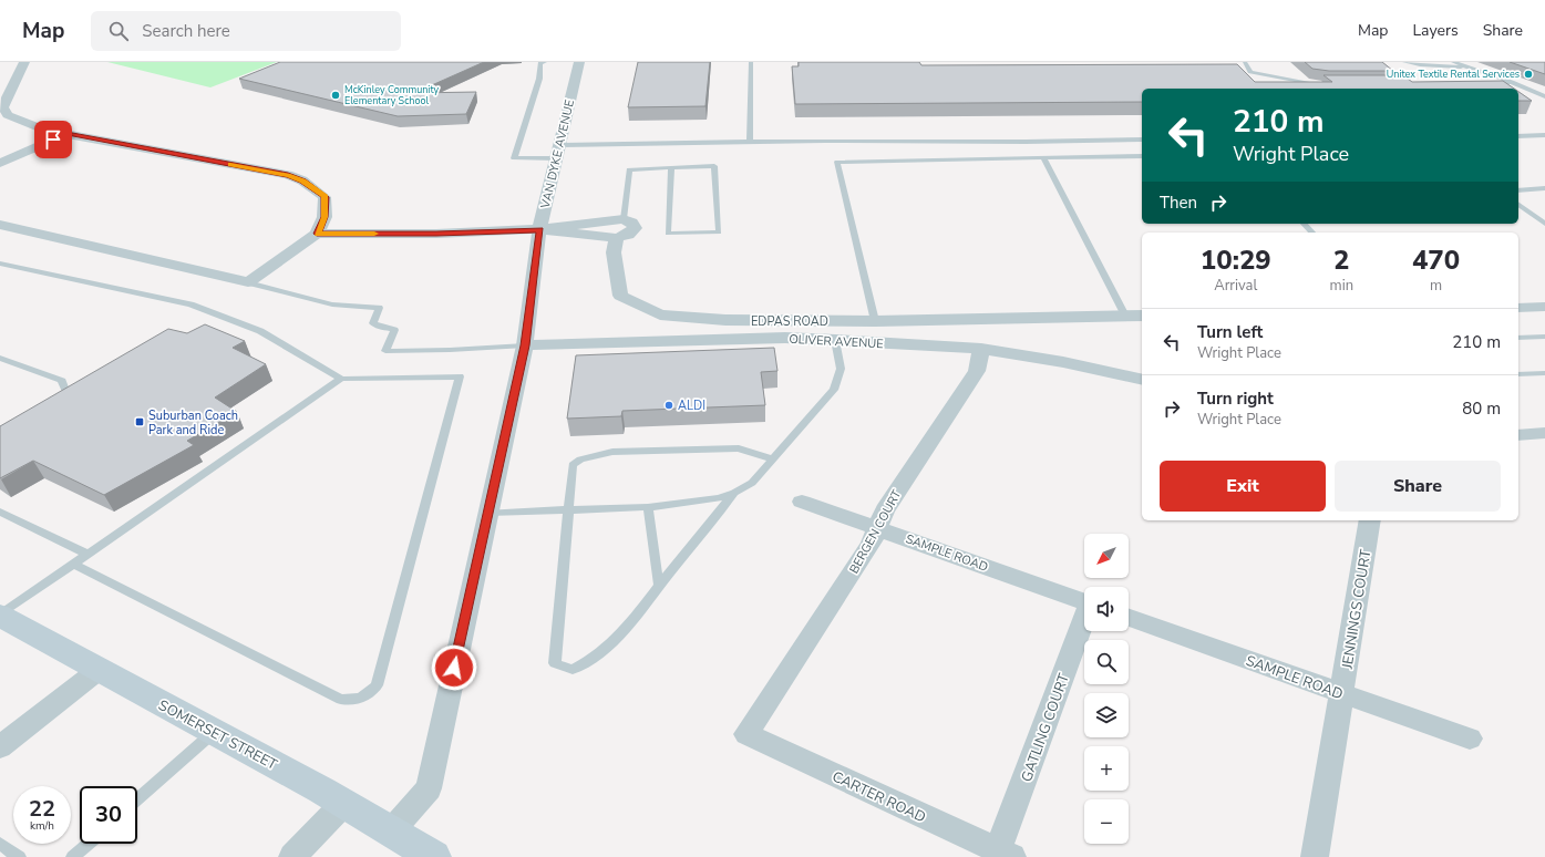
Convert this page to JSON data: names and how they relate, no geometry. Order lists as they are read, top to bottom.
{
  "streets": {
    "main road": ["SOMERSET STREET"],
    "street": [
      "VAN DYKE AVENUE",
      "EDPAS ROAD",
      "OLIVER AVENUE",
      "BERGEN COURT",
      "SAMPLE ROAD",
      "JENNINGS COURT",
      "GATLING COURT",
      "CARTER ROAD"
    ]
  },
  "crossings": [
    ["VAN DYKE AVENUE", "OLIVER AVENUE"],
    ["VAN DYKE AVENUE", "SOMERSET STREET"],
    ["OLIVER AVENUE", "BERGEN COURT"],
    ["BERGEN COURT", "SAMPLE ROAD"],
    ["BERGEN COURT", "CARTER ROAD"],
    ["SAMPLE ROAD", "JENNINGS COURT"],
    ["GATLING COURT", "CARTER ROAD"]
  ],
  "places": {
    "other": ["Unitex Textile Rental Services", "McKinley Community Elementary School", "ALDI"],
    "transit": ["Suburban Coach Park and Ride"]
  },
  "north": "bottom left",
  "page": {
    "header": "Map",
    "search": "Search here",
    "nav": ["Map", "Layers", "Share"],
    "turn": ["210 m", "Wright Place"],
    "then": "Then",
    "eta": [
      "10:29",
      "Arrival",
      "2",
      "min",
      "470",
      "m"
    ],
    "list": [
      {
        "name": "Turn left",
        "note": "Wright Place",
        "value": "210 m"
      },
      {
        "name": "Turn right",
        "note": "Wright Place",
        "value": "80 m"
      }
    ],
    "buttons": ["Exit", "Share"],
    "map_buttons": ["+", "−"],
    "speed": "22 km/h",
    "limit": "30"
  }
}
